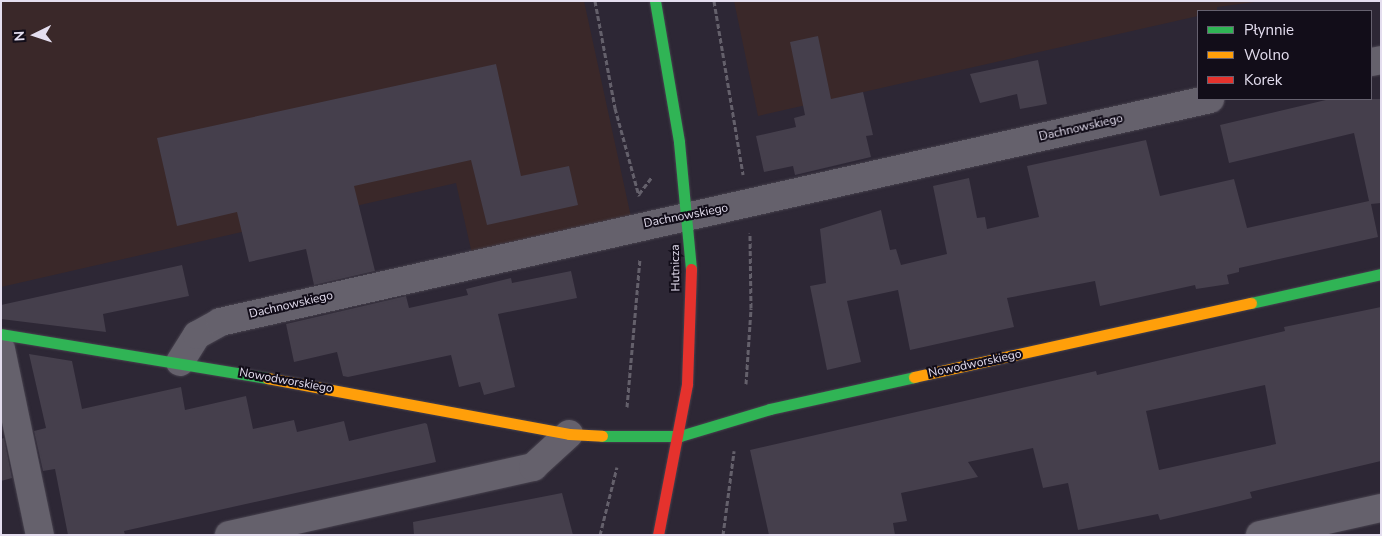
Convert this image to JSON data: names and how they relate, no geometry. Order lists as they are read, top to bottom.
{
  "streets": {
    "street": ["Dachnowskiego", "Hutnicza", "Nowodworskiego"]
  },
  "crossings": [
    ["Dachnowskiego", "Hutnicza"],
    ["Dachnowskiego", "Nowodworskiego"],
    ["Hutnicza", "Nowodworskiego"]
  ],
  "legend": ["Płynnie", "Wolno", "Korek"],
  "north": "left"
}
